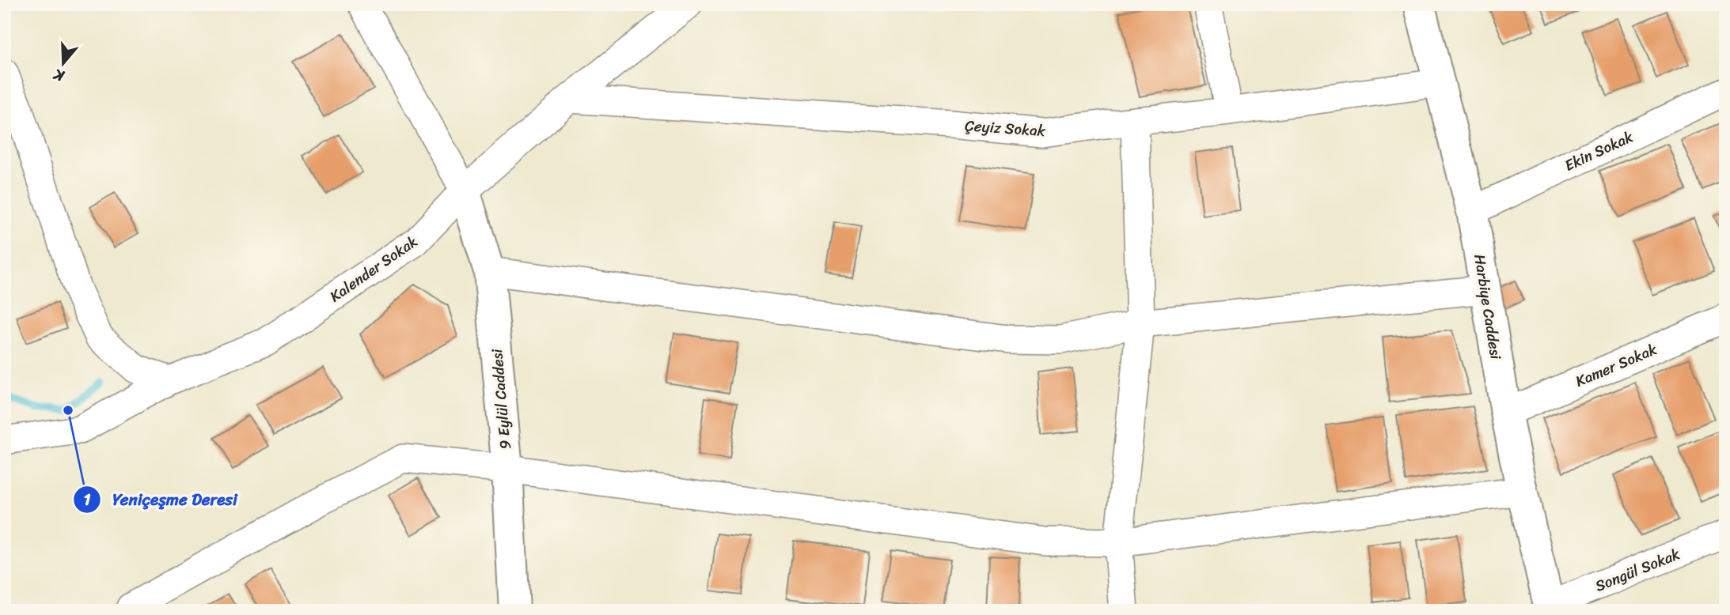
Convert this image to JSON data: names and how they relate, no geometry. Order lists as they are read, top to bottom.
{
  "streets": {
    "street": [
      "Çeyiz Sokak",
      "Ekin Sokak",
      "Kalender Sokak",
      "Harbiye Caddesi",
      "Kamer Sokak",
      "9 Eylül Caddesi",
      "Songül Sokak"
    ]
  },
  "crossings": [
    ["Çeyiz Sokak", "Kalender Sokak"],
    ["Çeyiz Sokak", "Harbiye Caddesi"],
    ["Ekin Sokak", "Harbiye Caddesi"],
    ["Kalender Sokak", "9 Eylül Caddesi"],
    ["Harbiye Caddesi", "Kamer Sokak"],
    ["Harbiye Caddesi", "Songül Sokak"]
  ],
  "places": ["Yeniçeşme Deresi"],
  "north": "bottom"
}
